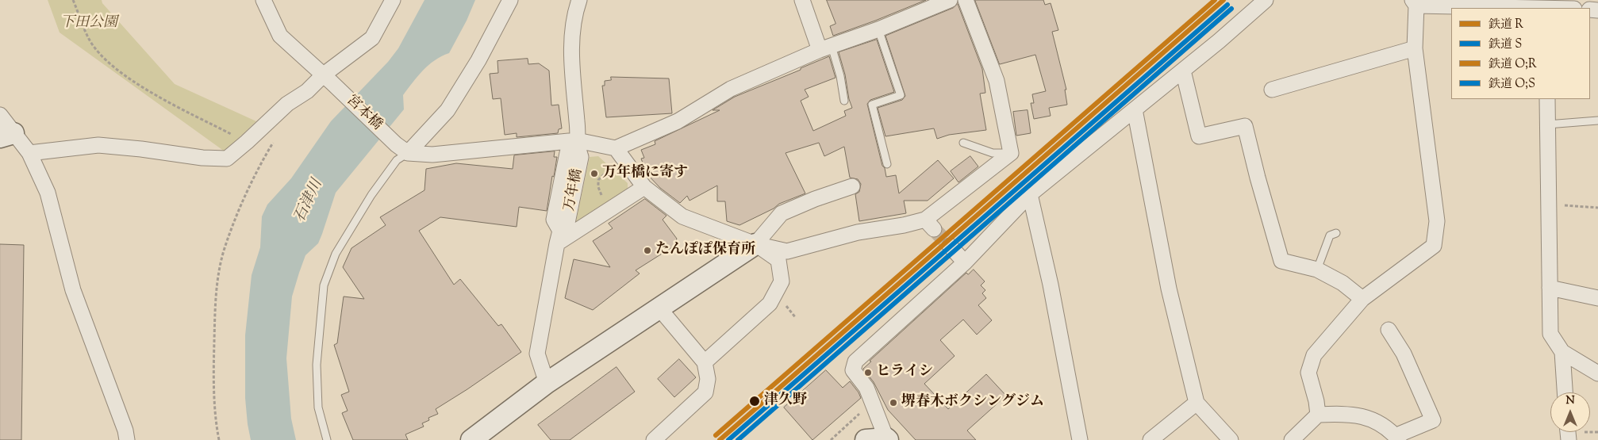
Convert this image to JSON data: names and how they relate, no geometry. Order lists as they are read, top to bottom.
{
  "streets": {
    "street": ["宮本橋"]
  },
  "water": ["石津川"],
  "parks": ["下田公園"],
  "places": [
    "万年橋に寄す",
    "たんぽぽ保育所",
    "ヒライシ",
    "津久野",
    "堺春木ボクシングジム"
  ],
  "lines": [
    "rail line R",
    "rail line O;R",
    "rail line S",
    "rail line O;S"
  ],
  "legend": [
    "鉄道 R",
    "鉄道 S",
    "鉄道 O;R",
    "鉄道 O;S"
  ],
  "north": "top"
}
